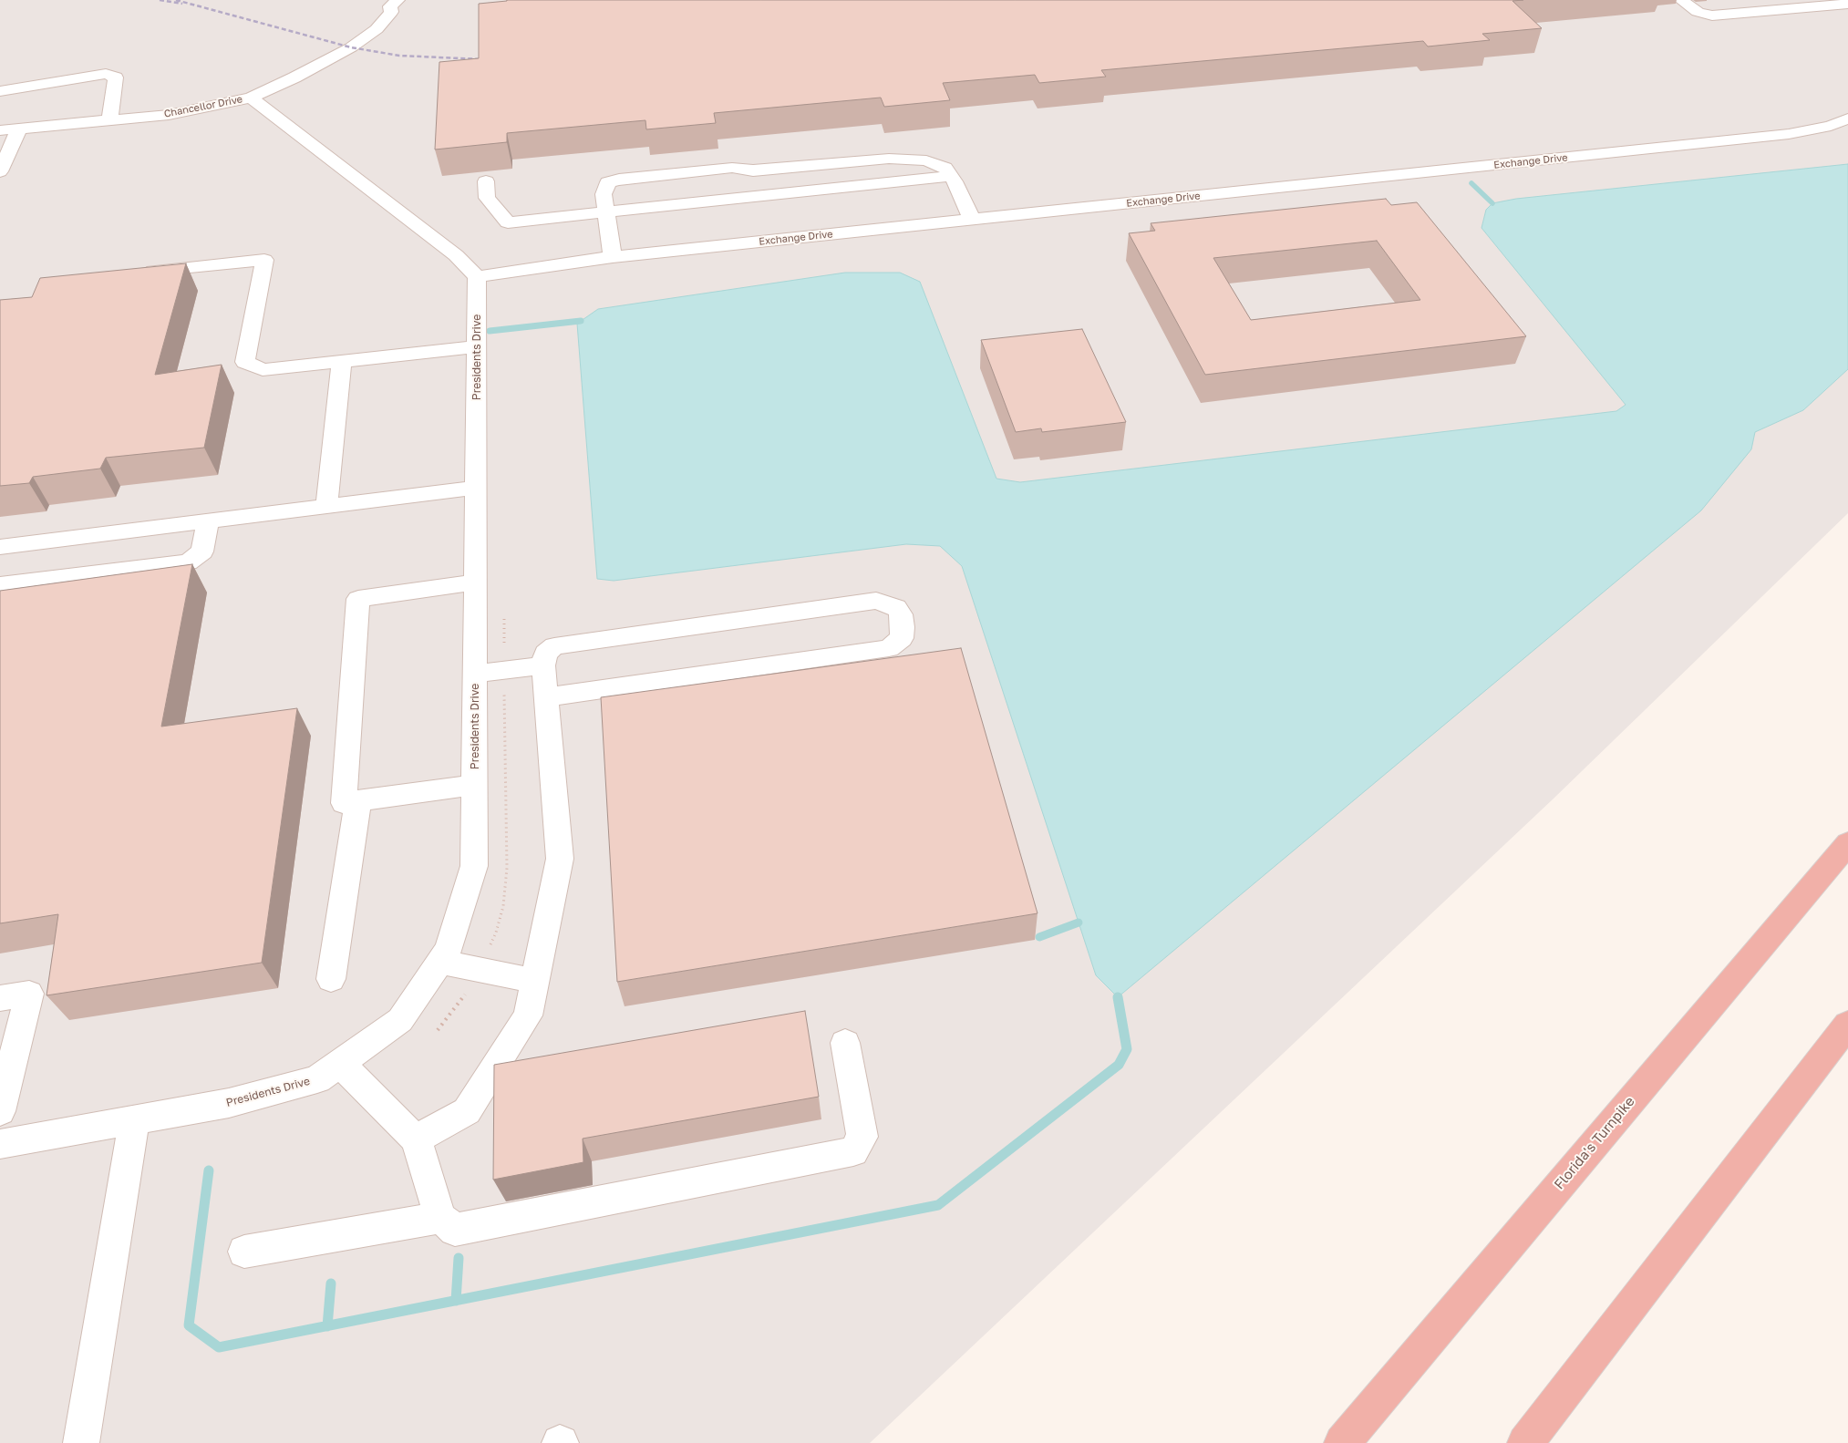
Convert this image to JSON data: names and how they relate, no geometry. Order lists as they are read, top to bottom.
{
  "streets": {
    "highway": ["Florida's Turnpike"],
    "street": ["Chancellor Drive", "Exchange Drive", "Presidents Drive"]
  },
  "crossings": [
    ["Exchange Drive", "Presidents Drive"]
  ]
}
